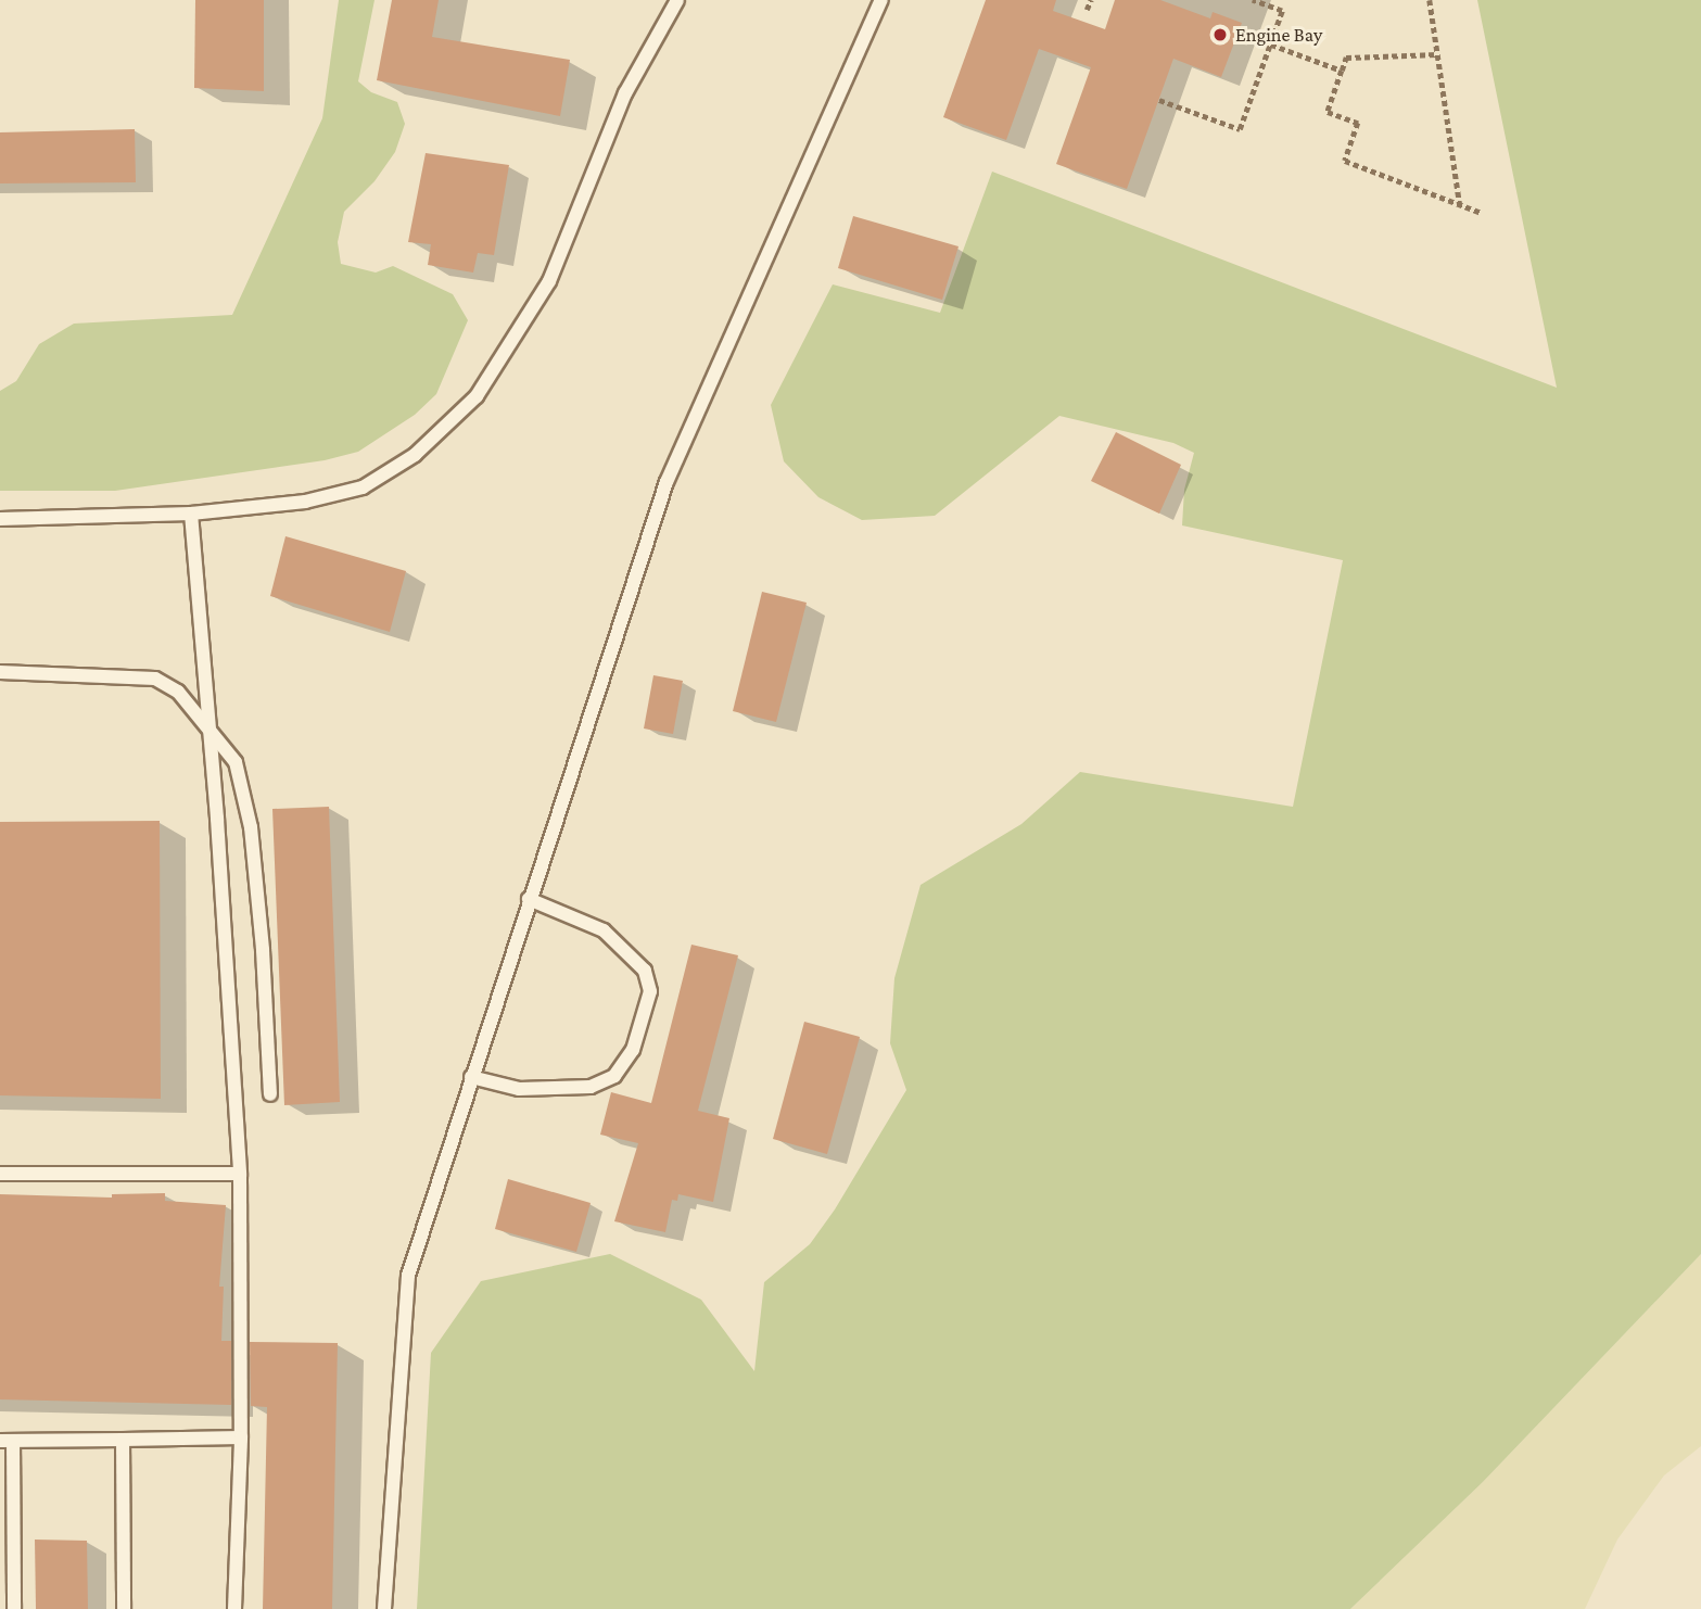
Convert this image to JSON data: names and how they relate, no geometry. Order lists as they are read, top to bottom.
{
  "places": ["Engine Bay"]
}
